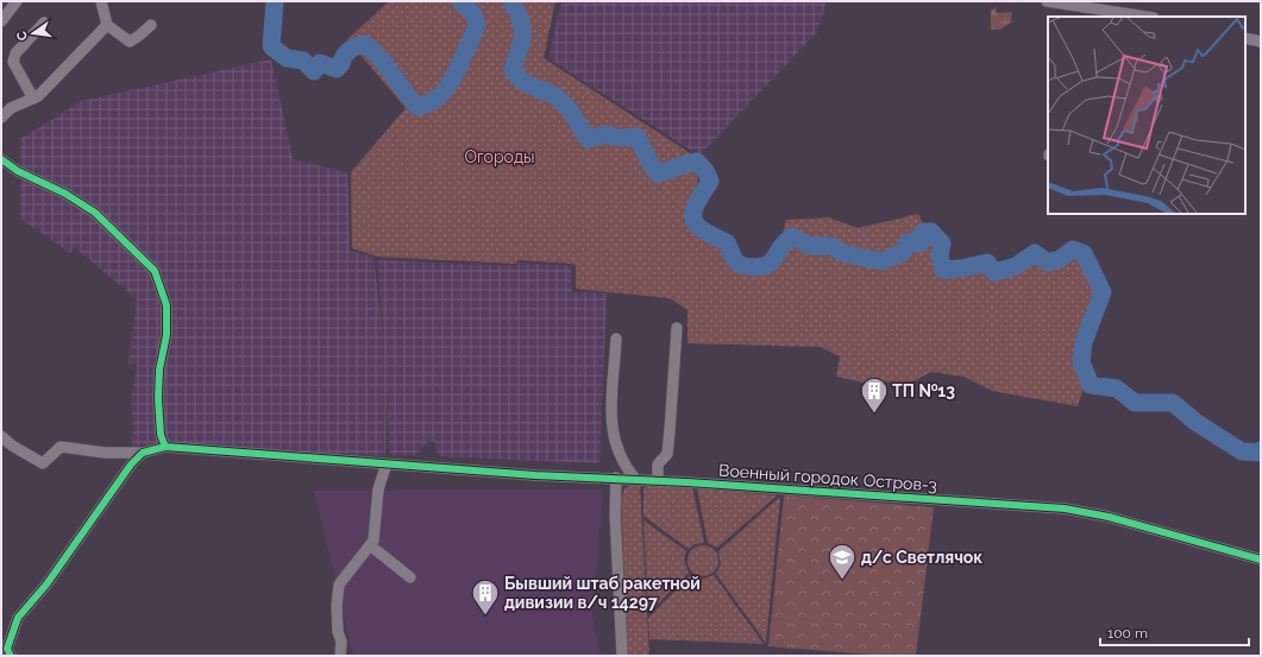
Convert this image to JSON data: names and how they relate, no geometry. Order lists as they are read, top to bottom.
{
  "streets": {
    "street": ["Военный городок Остров-3"]
  },
  "parks": ["Огороды"],
  "places": {
    "building": ["ТП №13", "Бывший штаб ракетной дивизии в/ч 14297"],
    "school or university": ["д/с Светлячок"]
  },
  "scale_bar": "100 m",
  "north": "left"
}
